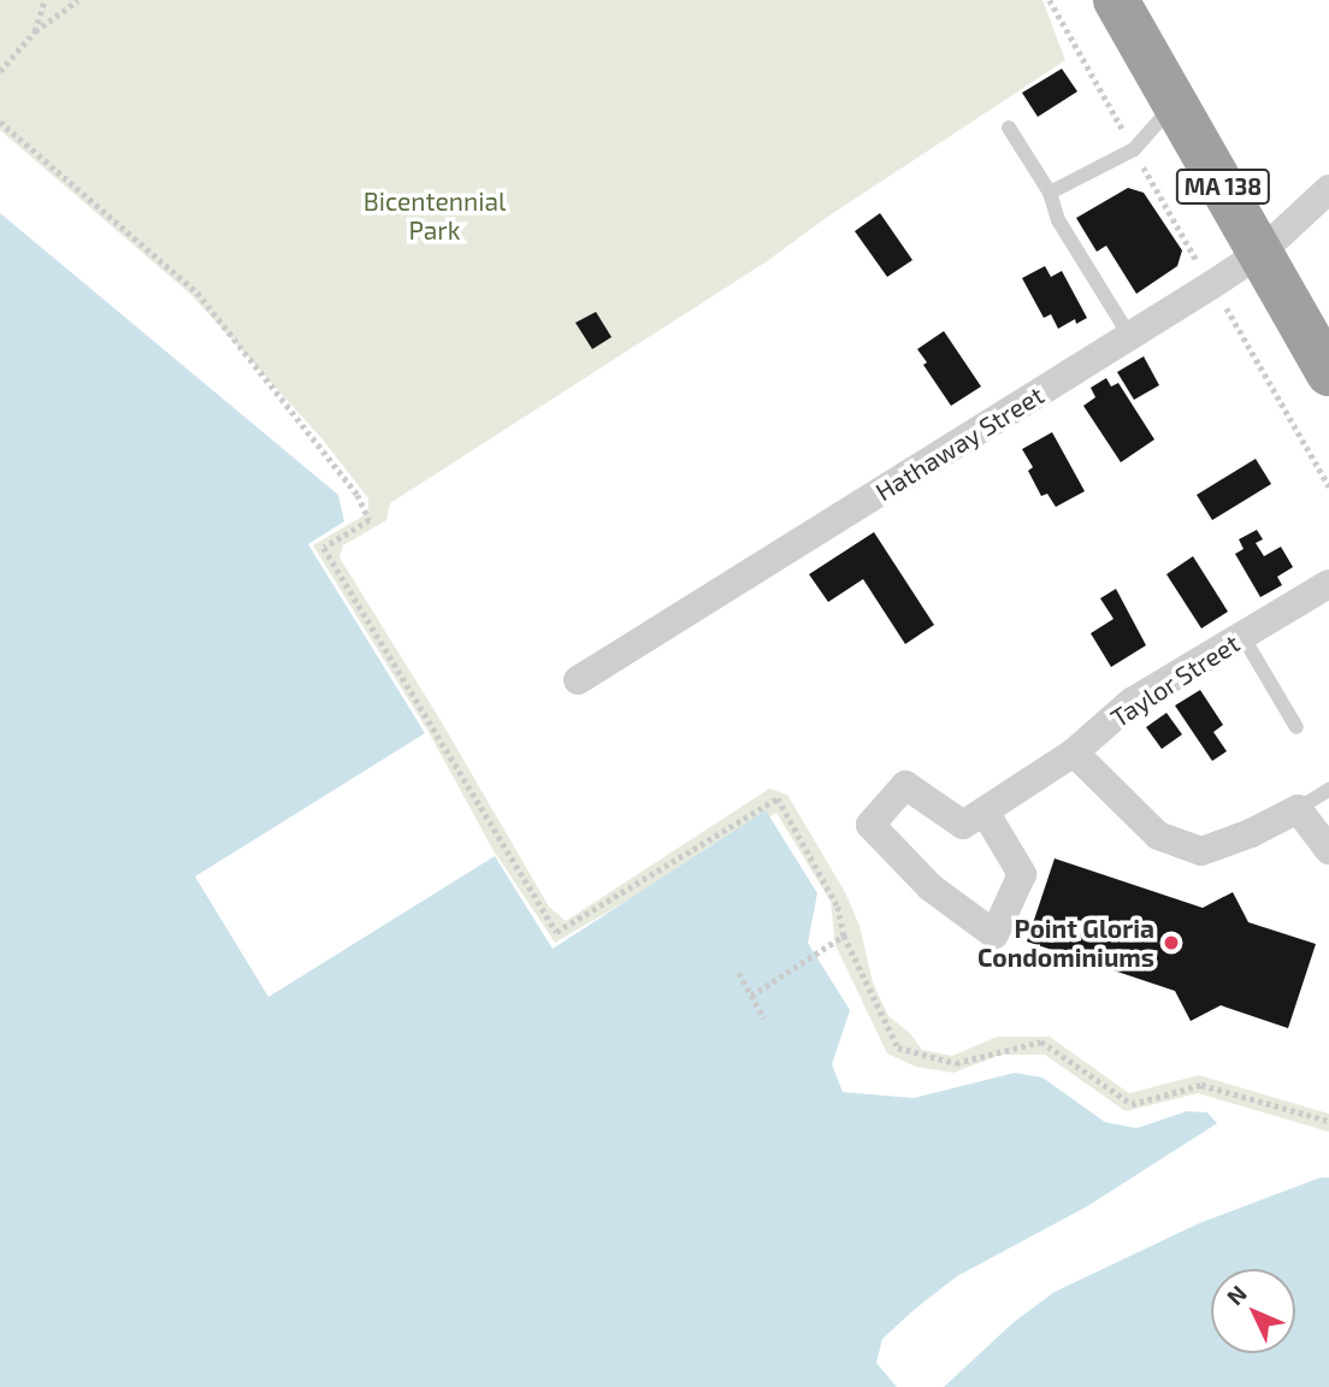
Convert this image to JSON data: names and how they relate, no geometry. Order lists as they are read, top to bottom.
{
  "streets": {
    "highway": ["MA 138"],
    "street": ["Hathaway Street", "Taylor Street"]
  },
  "crossings": [
    ["MA 138", "Hathaway Street"]
  ],
  "parks": ["Bicentennial Park"],
  "places": ["Point Gloria Condominiums"],
  "north": "top left"
}
